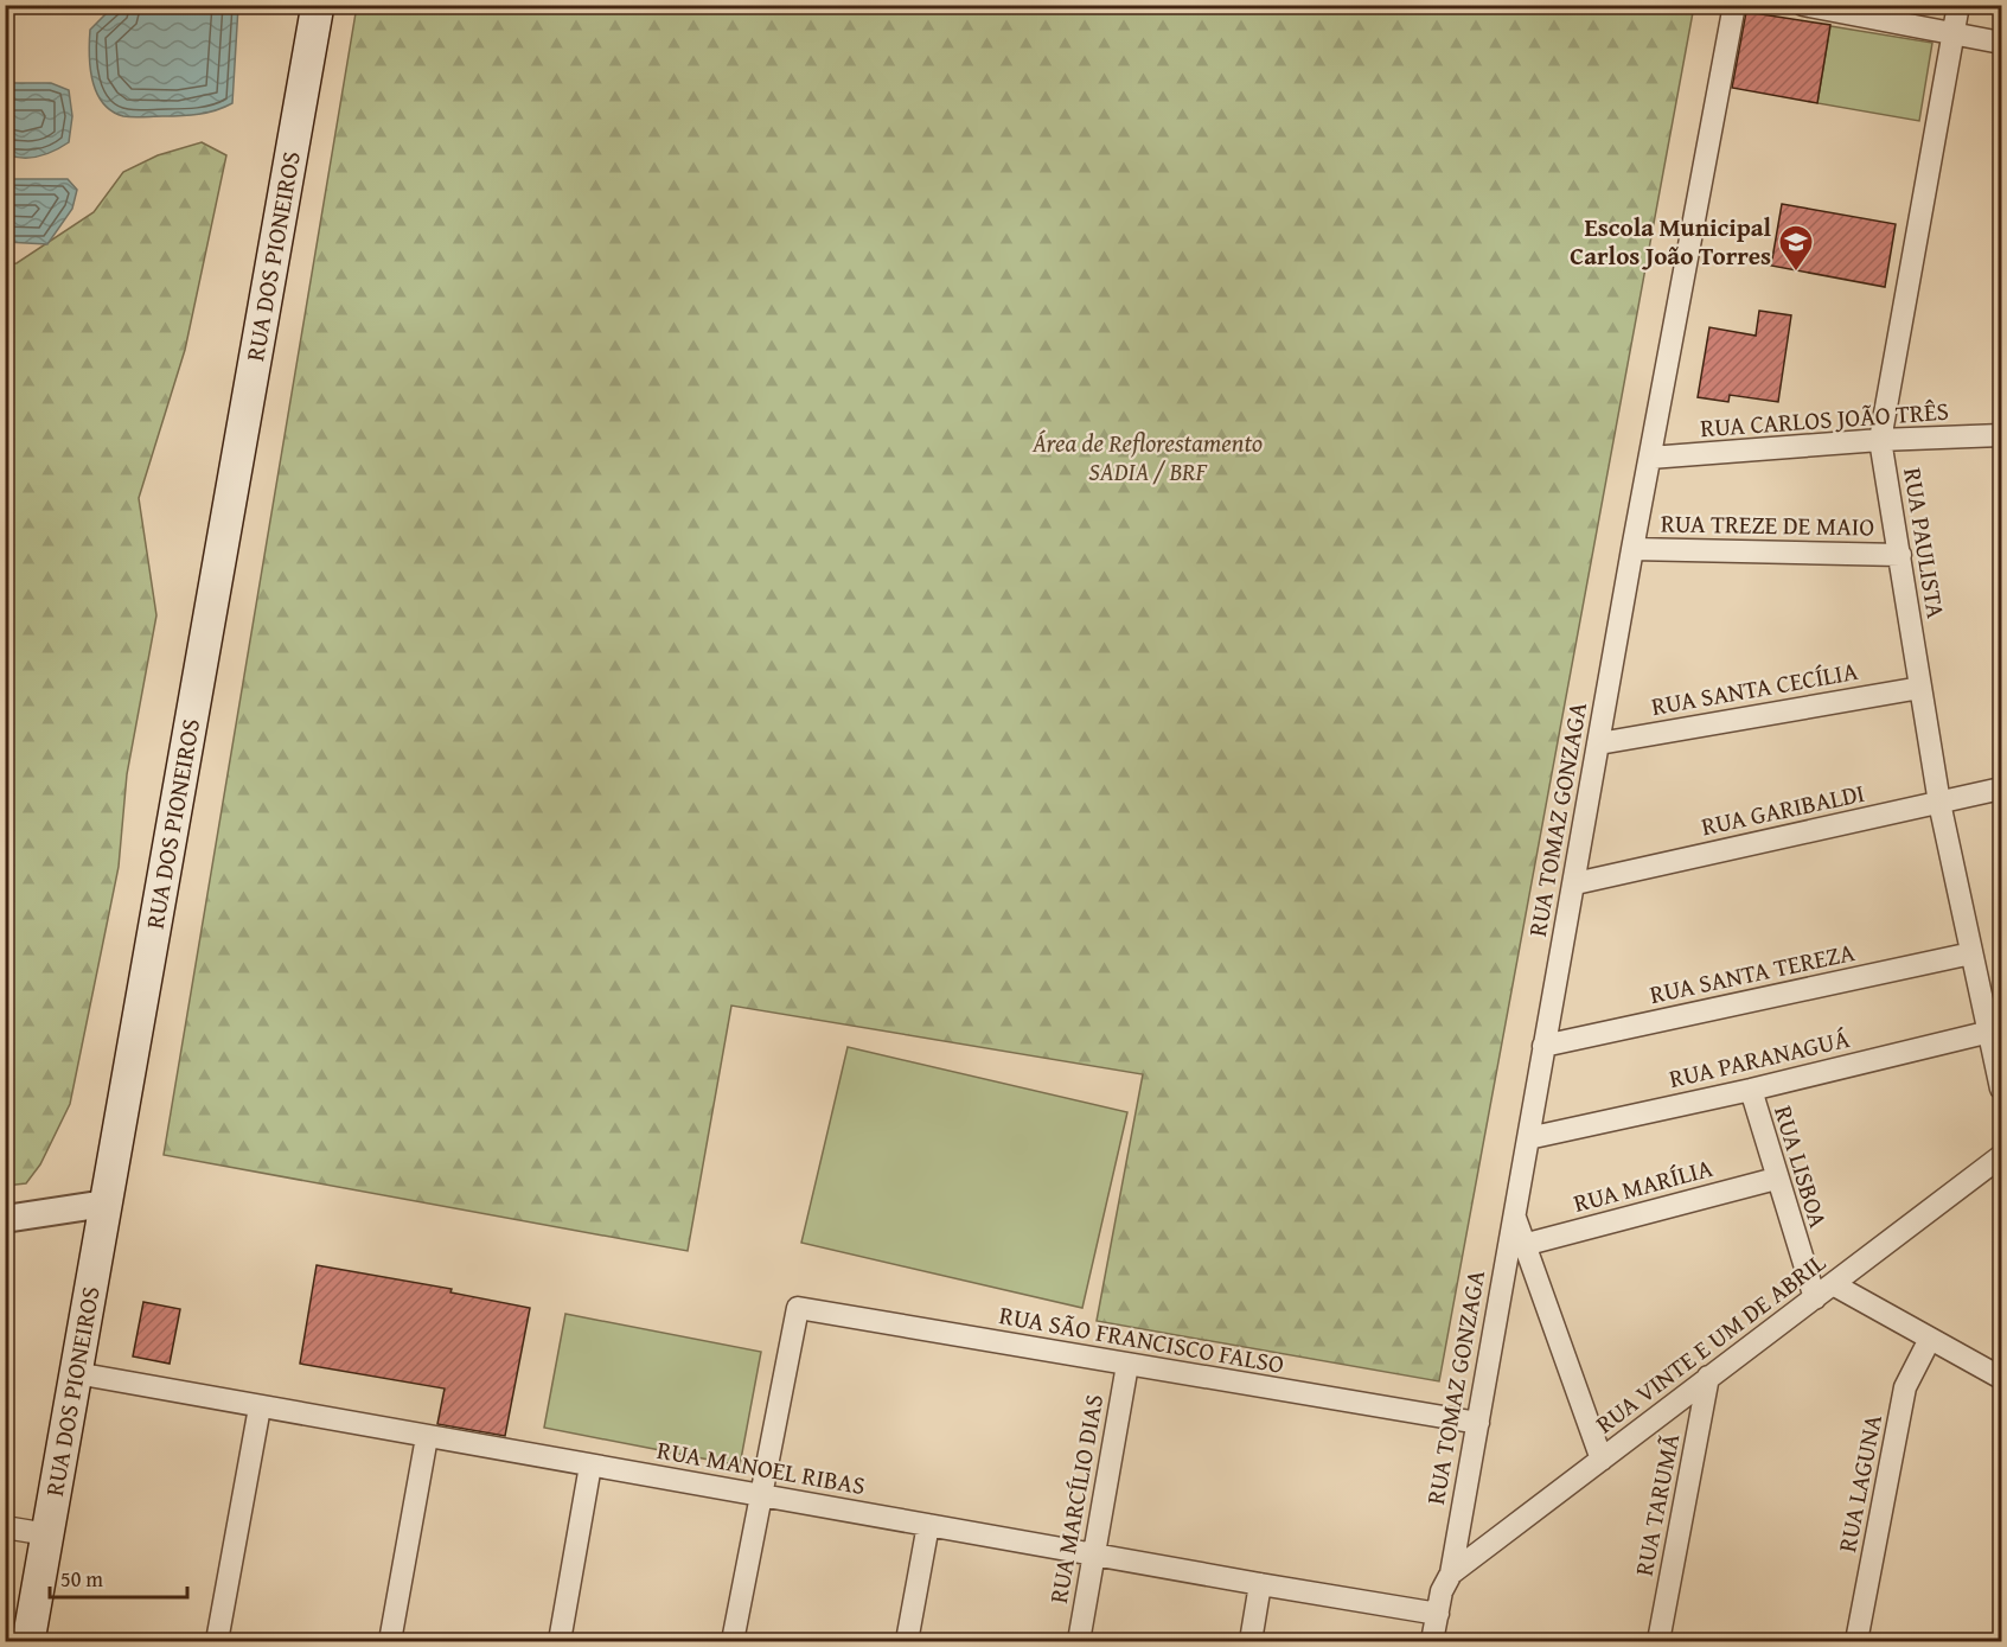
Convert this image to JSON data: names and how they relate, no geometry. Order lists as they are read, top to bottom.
{
  "streets": {
    "main road": ["RUA DOS PIONEIROS"],
    "street": [
      "RUA CARLOS JOÃO TRÊS",
      "RUA TREZE DE MAIO",
      "RUA PAULISTA",
      "RUA SANTA CECÍLIA",
      "RUA GARIBALDI",
      "RUA TOMAZ GONZAGA",
      "RUA SANTA TEREZA",
      "RUA PARANAGUÁ",
      "RUA LISBOA",
      "RUA MARÍLIA",
      "RUA SÃO FRANCISCO FALSO",
      "RUA VINTE E UM DE ABRIL",
      "RUA MANOEL RIBAS",
      "RUA LAGUNA",
      "RUA MARCÍLIO DIAS",
      "RUA TARUMÃ"
    ]
  },
  "crossings": [
    ["RUA DOS PIONEIROS", "RUA MANOEL RIBAS"],
    ["RUA CARLOS JOÃO TRÊS", "RUA PAULISTA"],
    ["RUA CARLOS JOÃO TRÊS", "RUA TOMAZ GONZAGA"],
    ["RUA TREZE DE MAIO", "RUA PAULISTA"],
    ["RUA TREZE DE MAIO", "RUA TOMAZ GONZAGA"],
    ["RUA PAULISTA", "RUA SANTA CECÍLIA"],
    ["RUA PAULISTA", "RUA GARIBALDI"],
    ["RUA PAULISTA", "RUA SANTA TEREZA"],
    ["RUA PAULISTA", "RUA PARANAGUÁ"],
    ["RUA SANTA CECÍLIA", "RUA TOMAZ GONZAGA"],
    ["RUA GARIBALDI", "RUA TOMAZ GONZAGA"],
    ["RUA TOMAZ GONZAGA", "RUA SANTA TEREZA"],
    ["RUA TOMAZ GONZAGA", "RUA PARANAGUÁ"],
    ["RUA TOMAZ GONZAGA", "RUA SÃO FRANCISCO FALSO"],
    ["RUA TOMAZ GONZAGA", "RUA VINTE E UM DE ABRIL"],
    ["RUA TOMAZ GONZAGA", "RUA MANOEL RIBAS"],
    ["RUA PARANAGUÁ", "RUA LISBOA"],
    ["RUA LISBOA", "RUA MARÍLIA"],
    ["RUA LISBOA", "RUA VINTE E UM DE ABRIL"],
    ["RUA SÃO FRANCISCO FALSO", "RUA MANOEL RIBAS"],
    ["RUA SÃO FRANCISCO FALSO", "RUA MARCÍLIO DIAS"],
    ["RUA VINTE E UM DE ABRIL", "RUA TARUMÃ"],
    ["RUA MANOEL RIBAS", "RUA MARCÍLIO DIAS"]
  ],
  "parks": ["Área de Reflorestamento SADIA / BRF"],
  "places": {
    "school or university": ["Escola Municipal Carlos João Torres"]
  },
  "scale_bar": "50 m"
}
